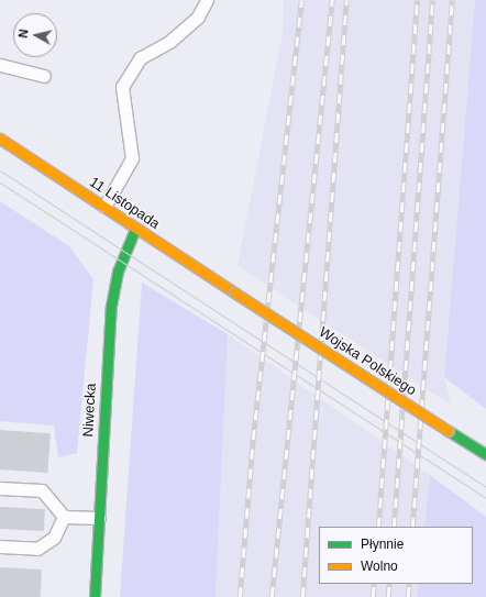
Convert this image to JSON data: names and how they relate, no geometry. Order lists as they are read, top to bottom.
{
  "streets": {
    "main road": ["11 Listopada", "Wojska Polskiego", "Niwecka"]
  },
  "crossings": [
    ["11 Listopada", "Wojska Polskiego"],
    ["11 Listopada", "Niwecka"]
  ],
  "legend": ["Płynnie", "Wolno"],
  "north": "left"
}
